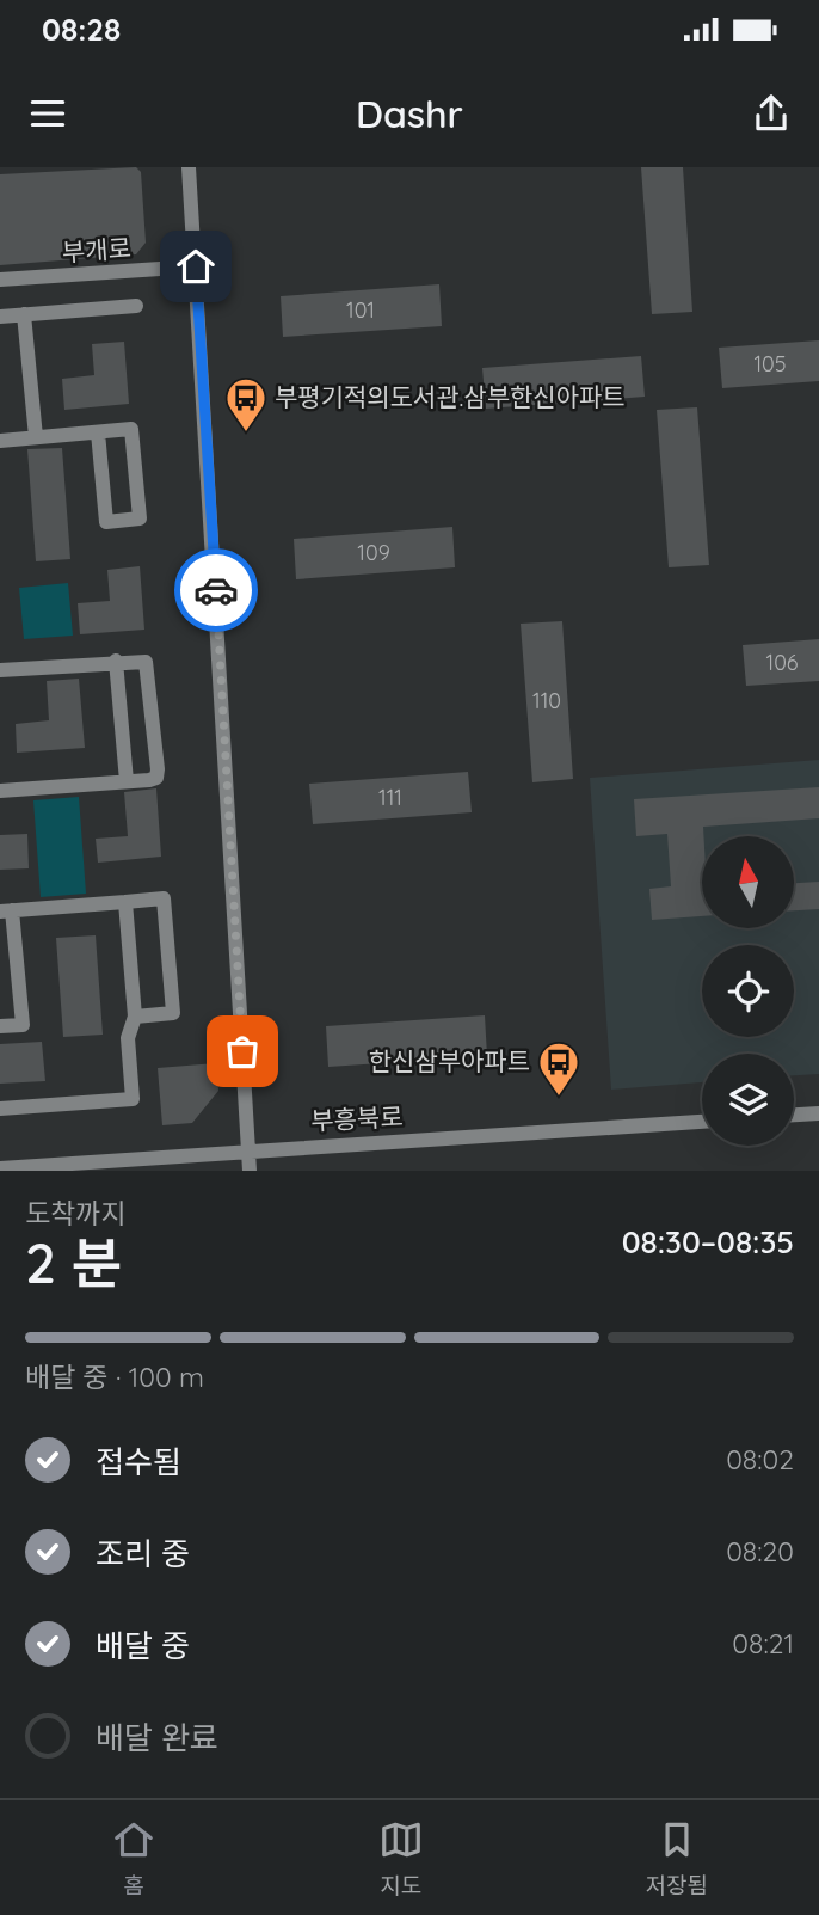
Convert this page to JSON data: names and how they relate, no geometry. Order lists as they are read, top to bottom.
{
  "streets": {
    "street": ["부개로", "부흥북로"]
  },
  "places": {
    "bus stop": ["부평기적의도서관.삼부한신아파트", "한신삼부아파트"]
  },
  "house_numbers": [
    "101",
    "105",
    "109",
    "106",
    "110",
    "111"
  ],
  "north": "top",
  "page": {
    "status": "08:28",
    "header": "Dashr",
    "heading": ["2 분", "도착까지", "08:30–08:35"],
    "bar": "배달 중 · 100 m",
    "list": [
      ["접수됨", "08:02"],
      ["조리 중", "08:20"],
      ["배달 중", "08:21"],
      "배달 완료"
    ],
    "tabs": ["홈", "지도", "저장됨"]
  }
}
